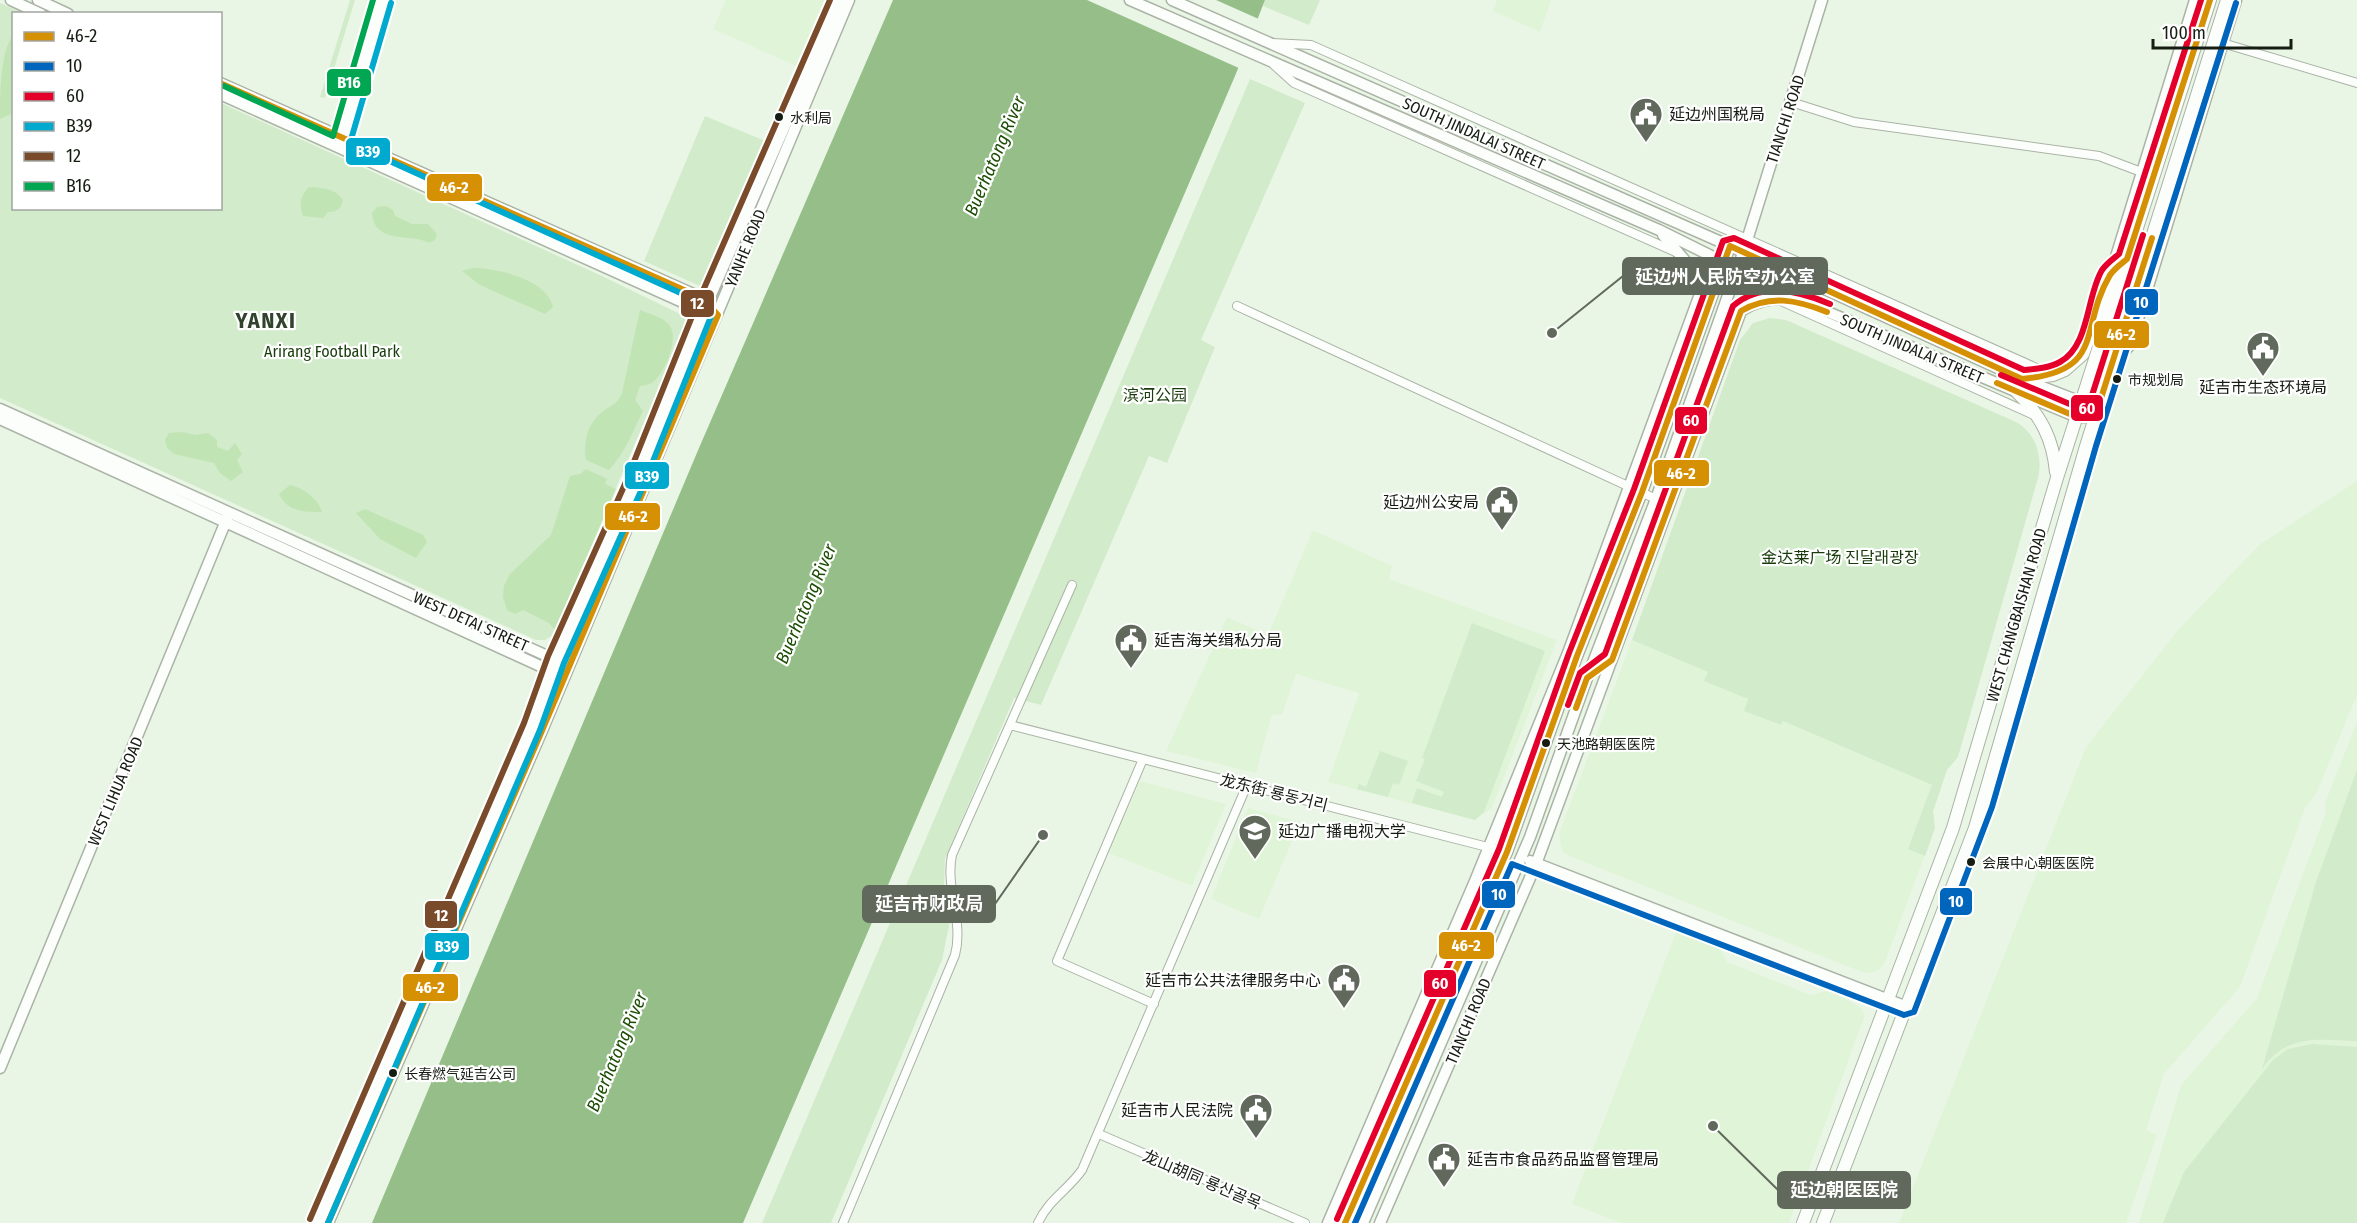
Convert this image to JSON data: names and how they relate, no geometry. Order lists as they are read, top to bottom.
{
  "streets": {
    "main road": [
      "TIANCHI ROAD",
      "SOUTH JINDALAI STREET",
      "YANHE ROAD",
      "WEST CHANGBAISHAN ROAD",
      "WEST DETAI STREET",
      "WEST LIHUA ROAD",
      "龙东街 룡동거리"
    ],
    "street": ["龙山胡同 룡산골목"]
  },
  "crossings": [
    ["TIANCHI ROAD", "SOUTH JINDALAI STREET"],
    ["TIANCHI ROAD", "龙东街 룡동거리"],
    ["SOUTH JINDALAI STREET", "WEST CHANGBAISHAN ROAD"],
    ["YANHE ROAD", "WEST DETAI STREET"],
    ["WEST CHANGBAISHAN ROAD", "龙东街 룡동거리"],
    ["WEST DETAI STREET", "WEST LIHUA ROAD"]
  ],
  "districts": ["YANXI"],
  "water": ["Buerhatong River"],
  "parks": ["Arirang Football Park", "滨河公园", "金达莱广场 진달래광장"],
  "places": {
    "other": [
      "水利局",
      "延边州人民防空办公室",
      "市规划局",
      "天池路朝医医院",
      "延吉市财政局",
      "会展中心朝医医院",
      "长春燃气延吉公司",
      "延边朝医医院"
    ],
    "public building": [
      "延边州国税局",
      "延吉市生态环境局",
      "延边州公安局",
      "延吉海关缉私分局",
      "延吉市公共法律服务中心",
      "延吉市人民法院",
      "延吉市食品药品监督管理局"
    ],
    "school or university": ["延边广播电视大学"]
  },
  "lines": [
    "transit line 46-2",
    "transit line 60",
    "transit line 12",
    "transit line B16",
    "transit line 10",
    "transit line B39"
  ],
  "legend": [
    "46-2",
    "10",
    "60",
    "B39",
    "12",
    "B16"
  ],
  "scale_bar": "100 m"
}
